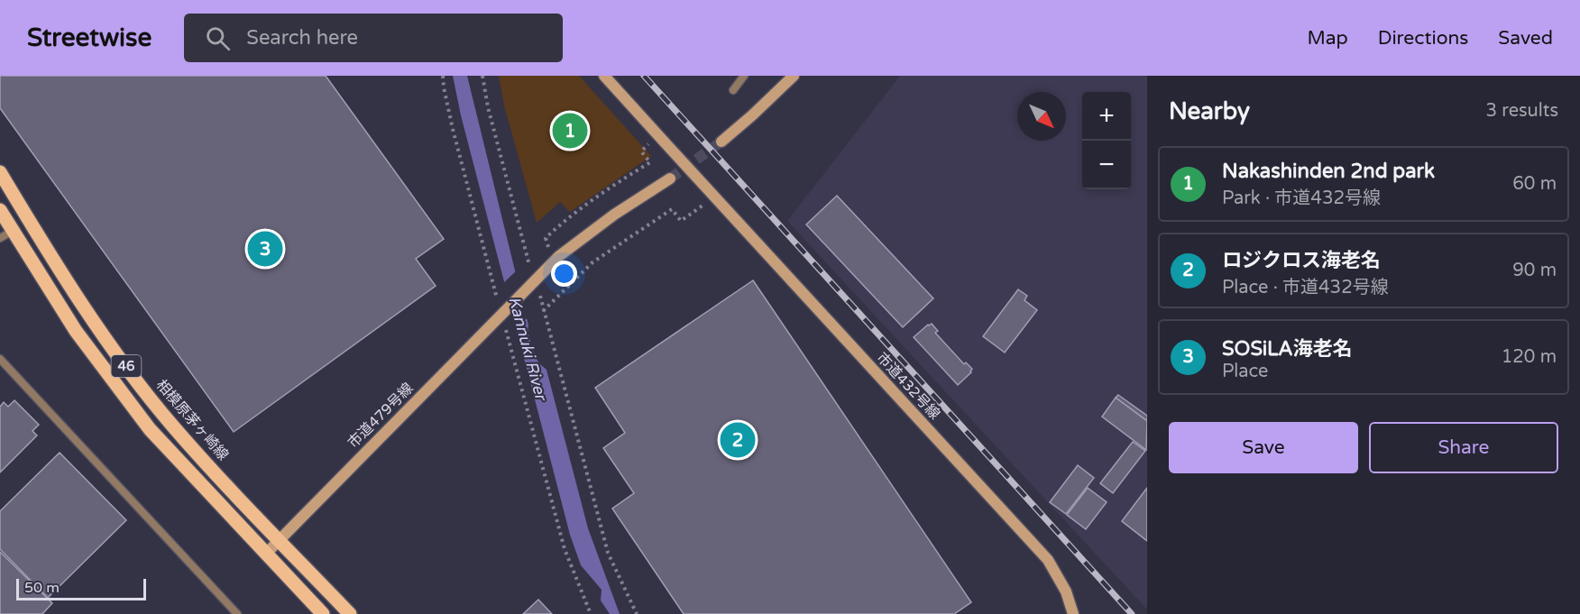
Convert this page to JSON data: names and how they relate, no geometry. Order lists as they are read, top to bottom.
{
  "streets": {
    "main road": ["46", "相模原茅ヶ崎線"],
    "street": ["市道432号線", "市道479号線"]
  },
  "crossings": [
    ["46", "市道479号線"],
    ["市道479号線", "相模原茅ヶ崎線"]
  ],
  "water": ["Kannuki River"],
  "scale_bar": "50 m",
  "north": "bottom right",
  "page": {
    "header": "Streetwise",
    "search": "Search here",
    "nav": ["Map", "Directions", "Saved"],
    "heading": ["Nearby", "3 results"],
    "map_buttons": ["+", "−"],
    "pins": ["1", "3", "2"],
    "list": [
      {
        "mark": "1",
        "name": "Nakashinden 2nd park",
        "note": "Park · 市道432号線",
        "value": "60 m"
      },
      {
        "mark": "2",
        "name": "ロジクロス海老名",
        "note": "Place · 市道432号線",
        "value": "90 m"
      },
      {
        "mark": "3",
        "name": "SOSiLA海老名",
        "note": "Place",
        "value": "120 m"
      }
    ],
    "buttons": ["Save", "Share"],
    "scale": "50 m"
  }
}
